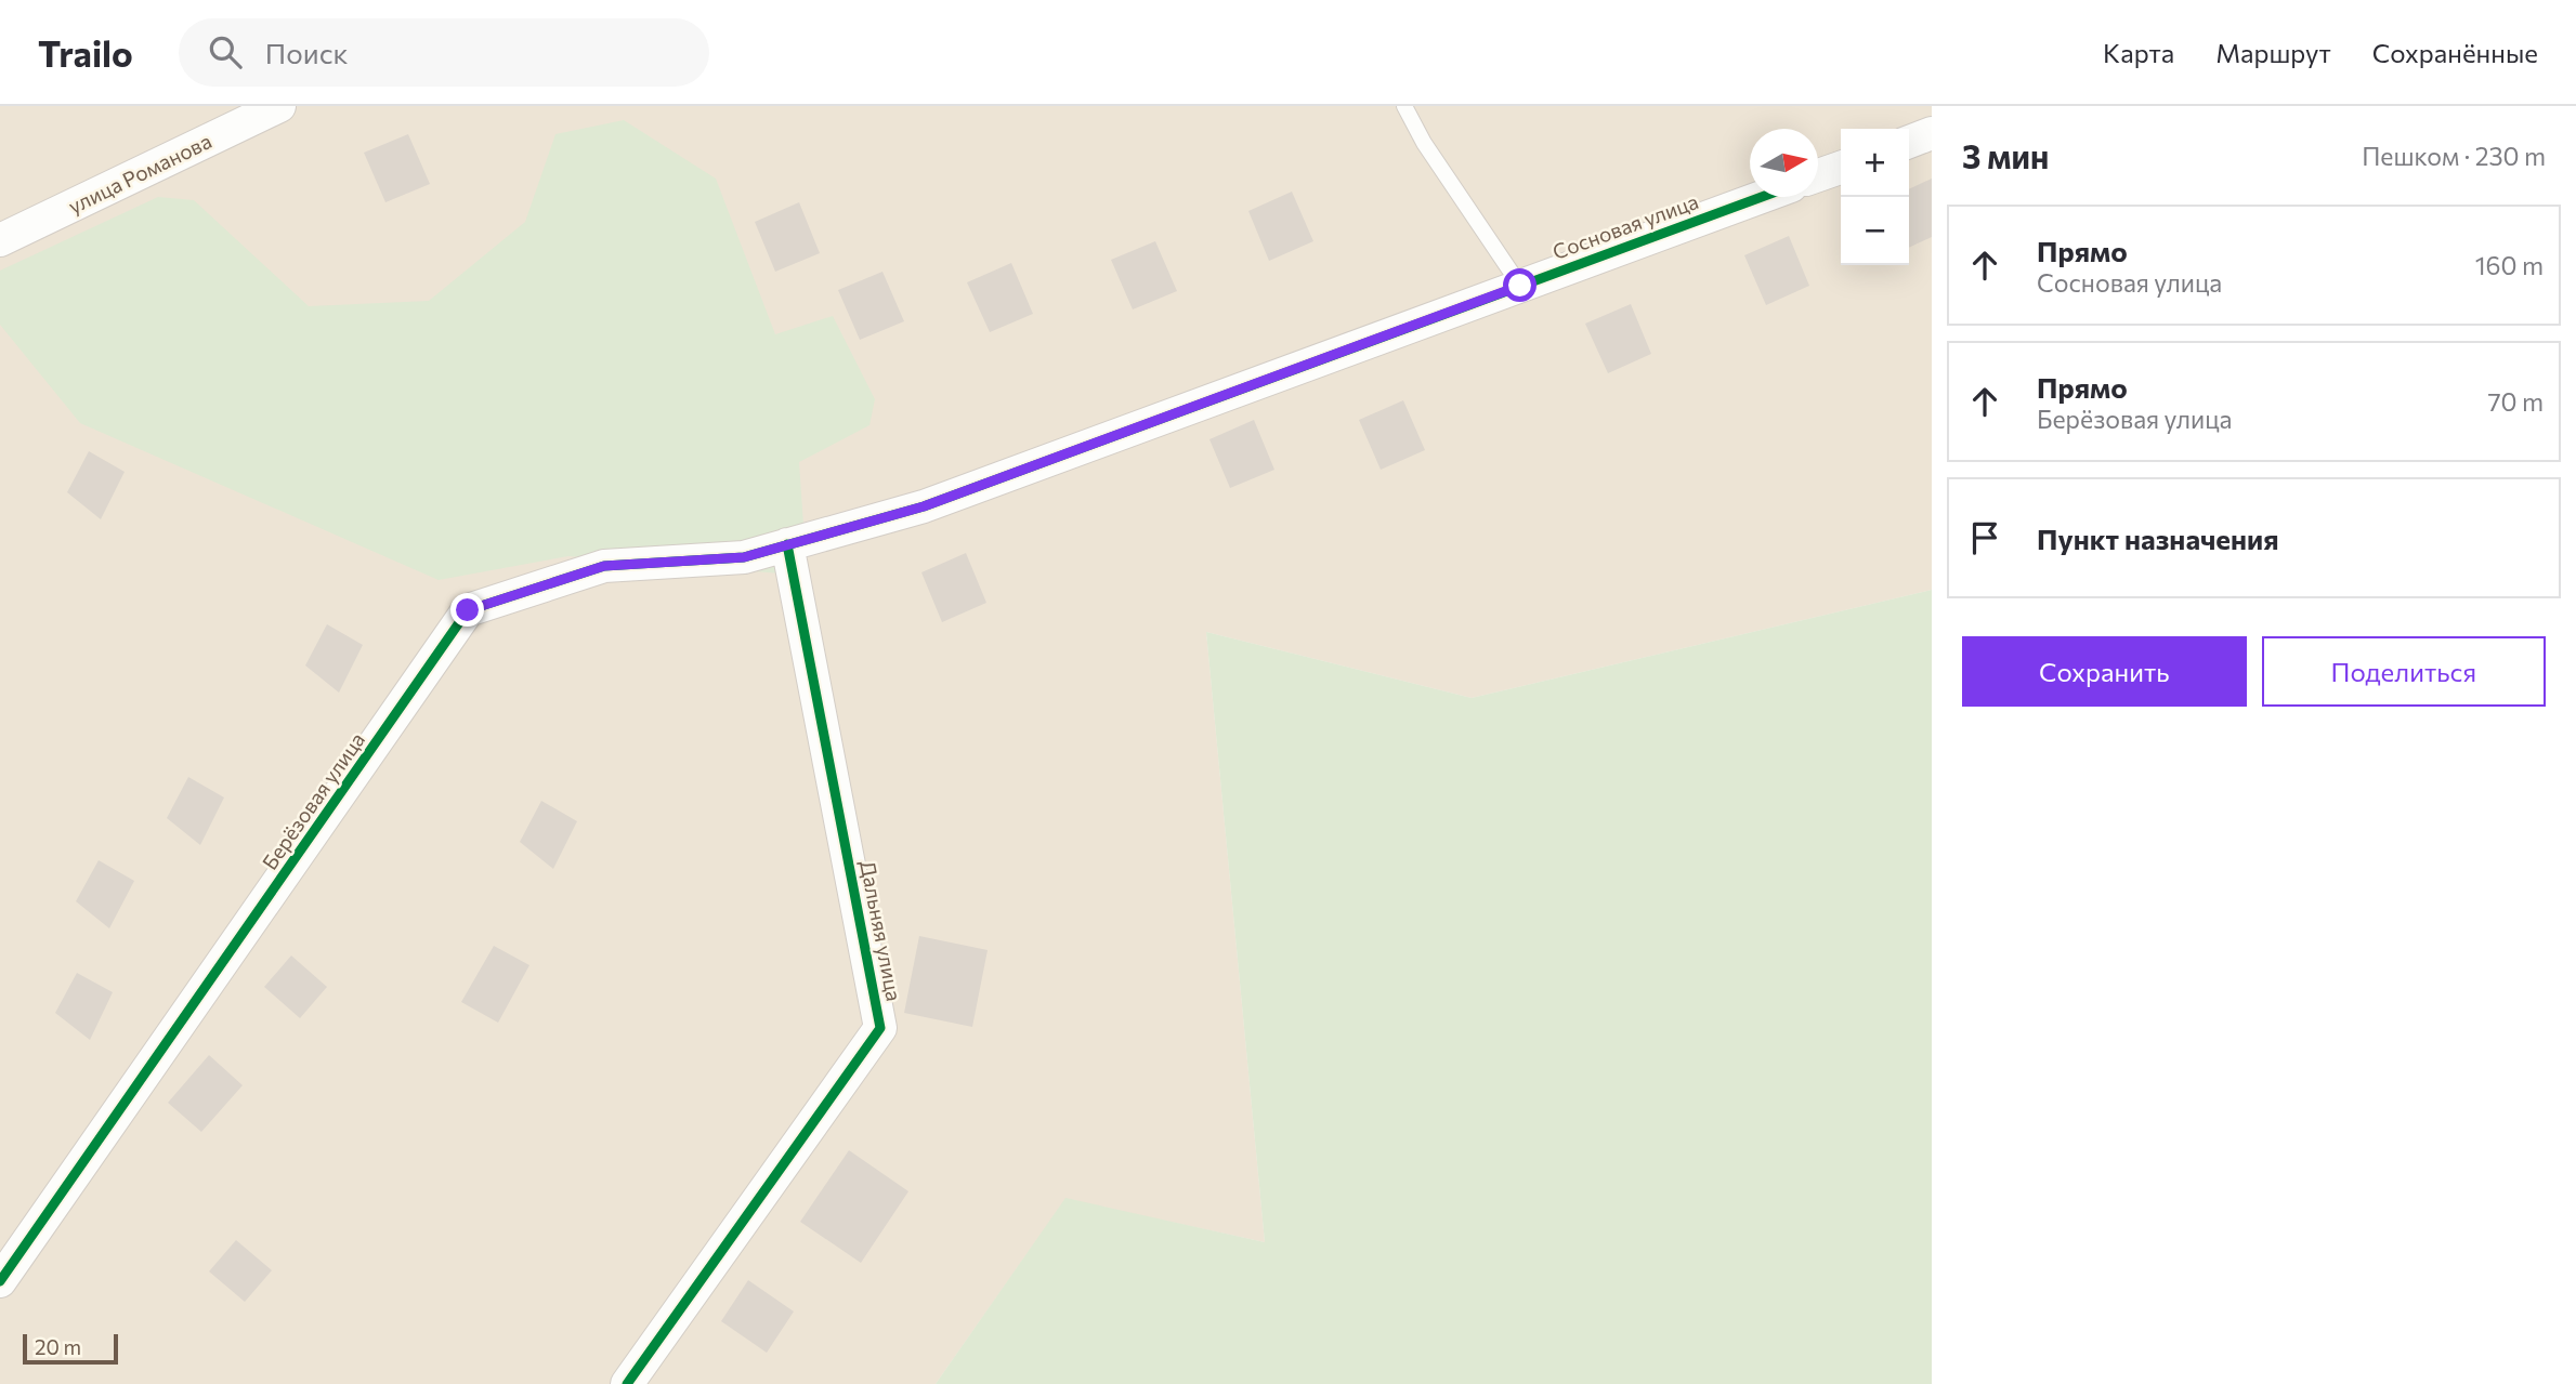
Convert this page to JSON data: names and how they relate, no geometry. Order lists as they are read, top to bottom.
{
  "streets": {
    "street": [
      "улица Романова",
      "Сосновая улица",
      "Берёзовая улица",
      "Дальняя улица"
    ]
  },
  "crossings": [
    ["Сосновая улица", "Берёзовая улица"],
    ["Сосновая улица", "Дальняя улица"],
    ["Берёзовая улица", "Дальняя улица"]
  ],
  "scale_bar": "20 m",
  "north": "right",
  "page": {
    "header": "Trailo",
    "search": "Поиск",
    "nav": ["Карта", "Маршрут", "Сохранённые"],
    "heading": ["3 мин", "Пешком · 230 m"],
    "map_buttons": ["+", "−"],
    "list": [
      ["Прямо", "Сосновая улица", "160 m"],
      ["Прямо", "Берёзовая улица", "70 m"],
      "Пункт назначения"
    ],
    "buttons": ["Сохранить", "Поделиться"],
    "scale": "20 m"
  }
}
